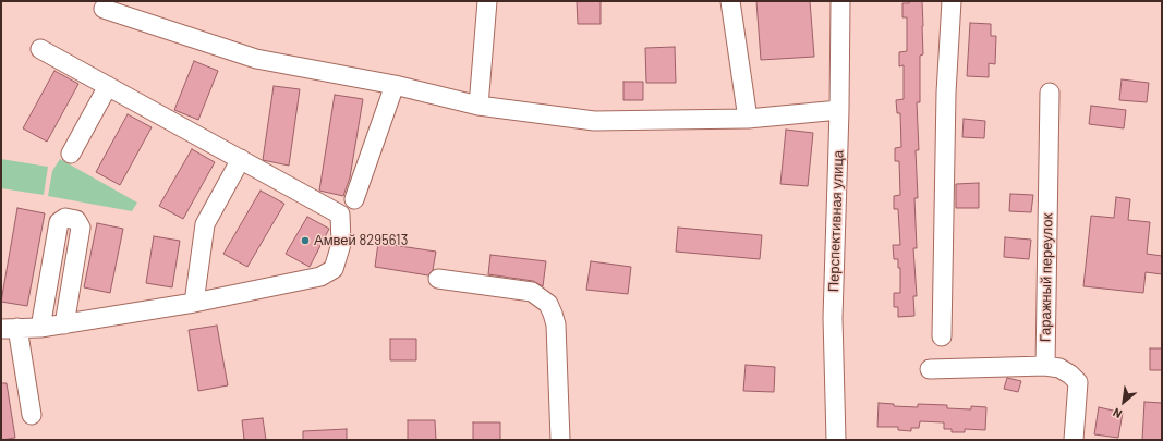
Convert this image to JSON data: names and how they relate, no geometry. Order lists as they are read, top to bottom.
{
  "streets": {
    "street": ["Перспективная улица", "Гаражный переулок"]
  },
  "places": ["Амвей 8295613"],
  "north": "bottom left"
}
